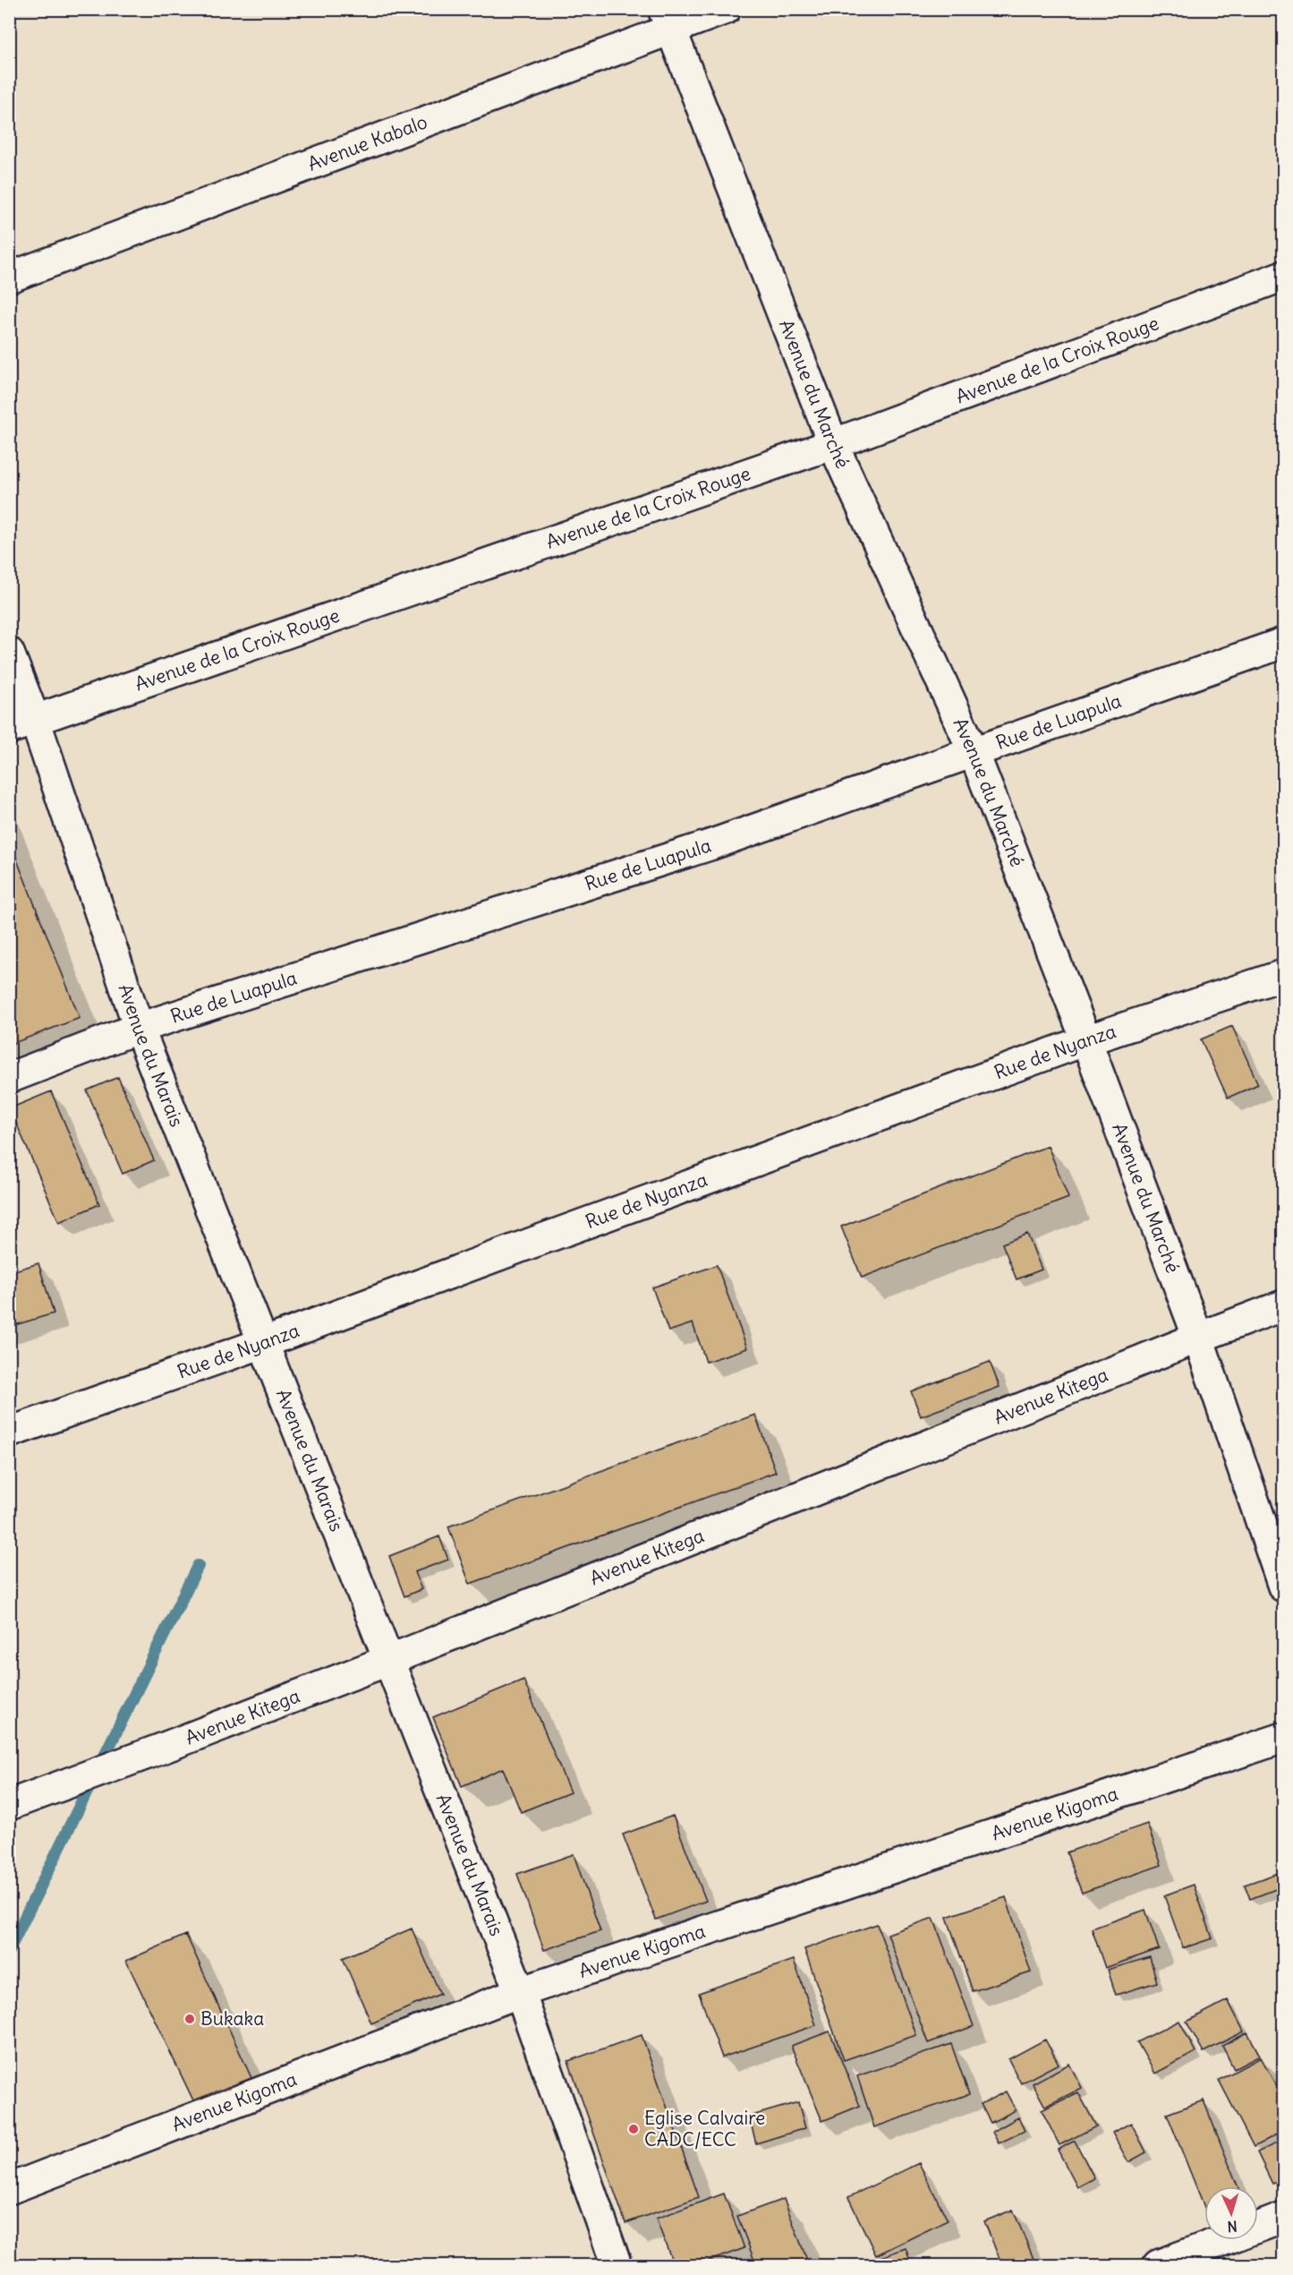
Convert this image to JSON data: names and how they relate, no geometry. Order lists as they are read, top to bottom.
{
  "streets": {
    "street": [
      "Avenue Kabalo",
      "Avenue de la Croix Rouge",
      "Avenue du Marché",
      "Rue de Luapula",
      "Rue de Nyanza",
      "Avenue du Marais",
      "Avenue Kitega",
      "Avenue Kigoma"
    ]
  },
  "crossings": [
    ["Avenue Kabalo", "Avenue du Marché"],
    ["Avenue de la Croix Rouge", "Avenue du Marché"],
    ["Avenue de la Croix Rouge", "Avenue du Marais"],
    ["Avenue du Marché", "Rue de Luapula"],
    ["Avenue du Marché", "Rue de Nyanza"],
    ["Avenue du Marché", "Avenue Kitega"],
    ["Rue de Luapula", "Avenue du Marais"],
    ["Rue de Nyanza", "Avenue du Marais"],
    ["Avenue du Marais", "Avenue Kitega"],
    ["Avenue du Marais", "Avenue Kigoma"]
  ],
  "places": ["Bukaka", "Eglise Calvaire CADC/ECC"],
  "north": "bottom"
}
